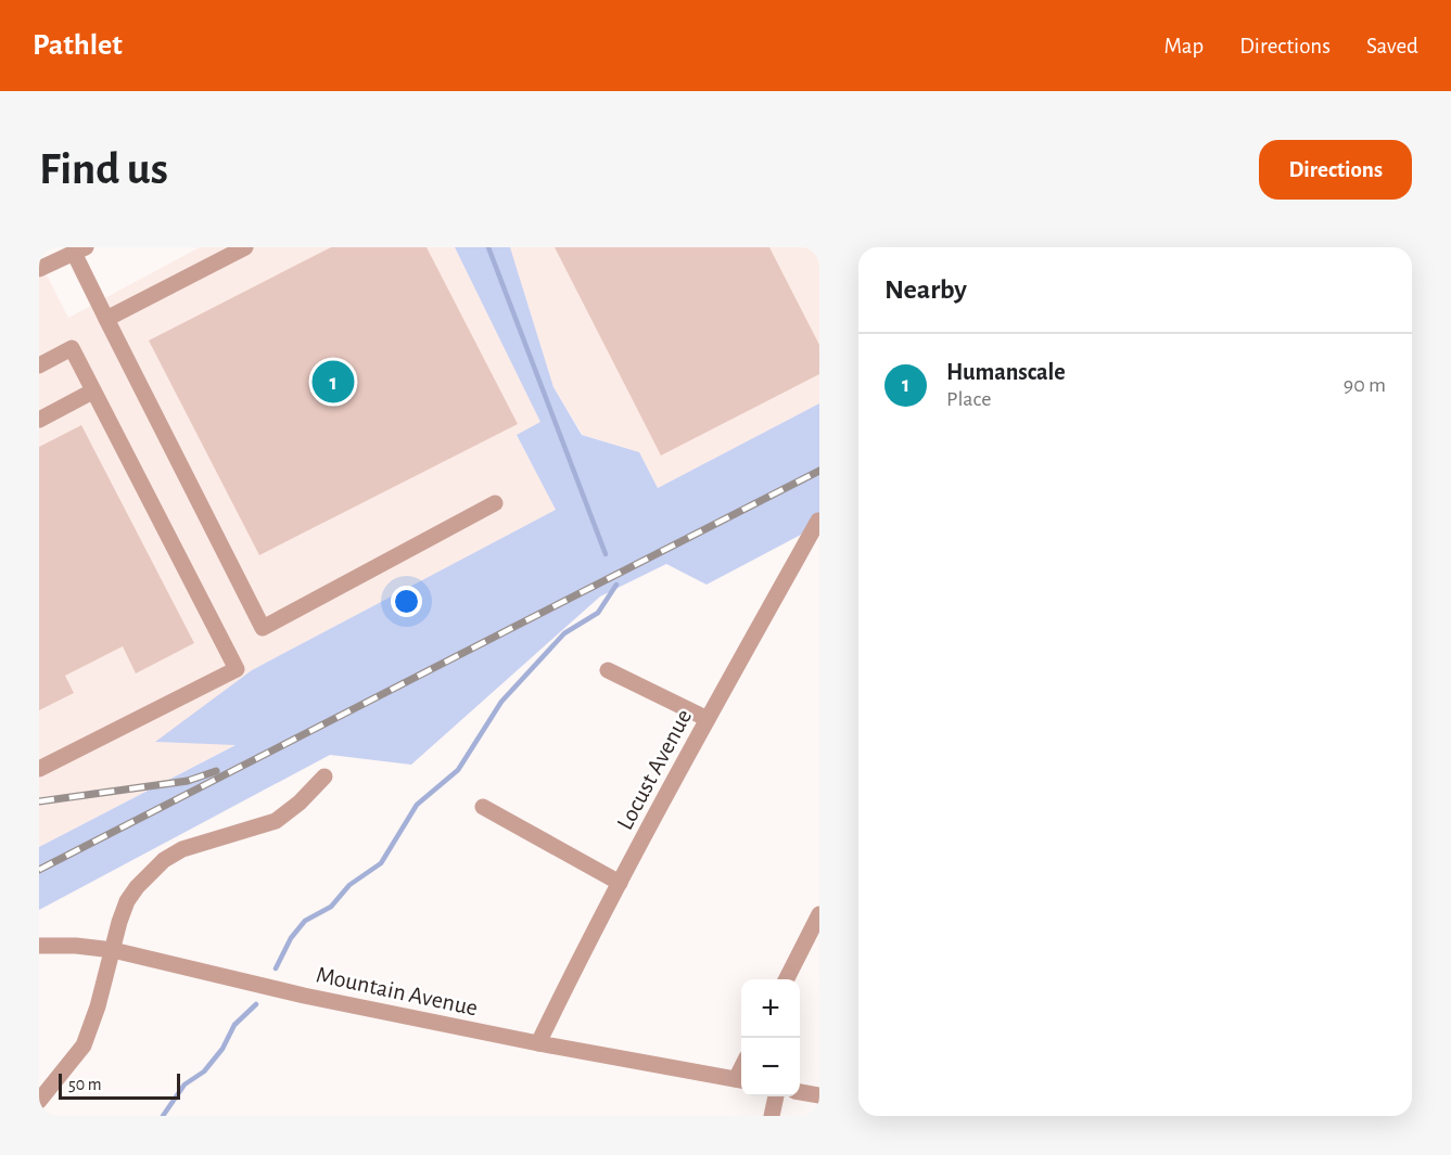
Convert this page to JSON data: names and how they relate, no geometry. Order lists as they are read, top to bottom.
{
  "streets": {
    "street": ["Locust Avenue", "Mountain Avenue"]
  },
  "crossings": [
    ["Locust Avenue", "Mountain Avenue"]
  ],
  "scale_bar": "50 m",
  "page": {
    "header": "Pathlet",
    "nav": ["Map", "Directions", "Saved"],
    "buttons": "Directions",
    "title": "Find us",
    "heading": "Nearby",
    "list": [
      {
        "mark": "1",
        "name": "Humanscale",
        "note": "Place",
        "value": "90 m"
      }
    ],
    "pins": "1",
    "map_buttons": ["+", "−"],
    "scale": "50 m"
  }
}
